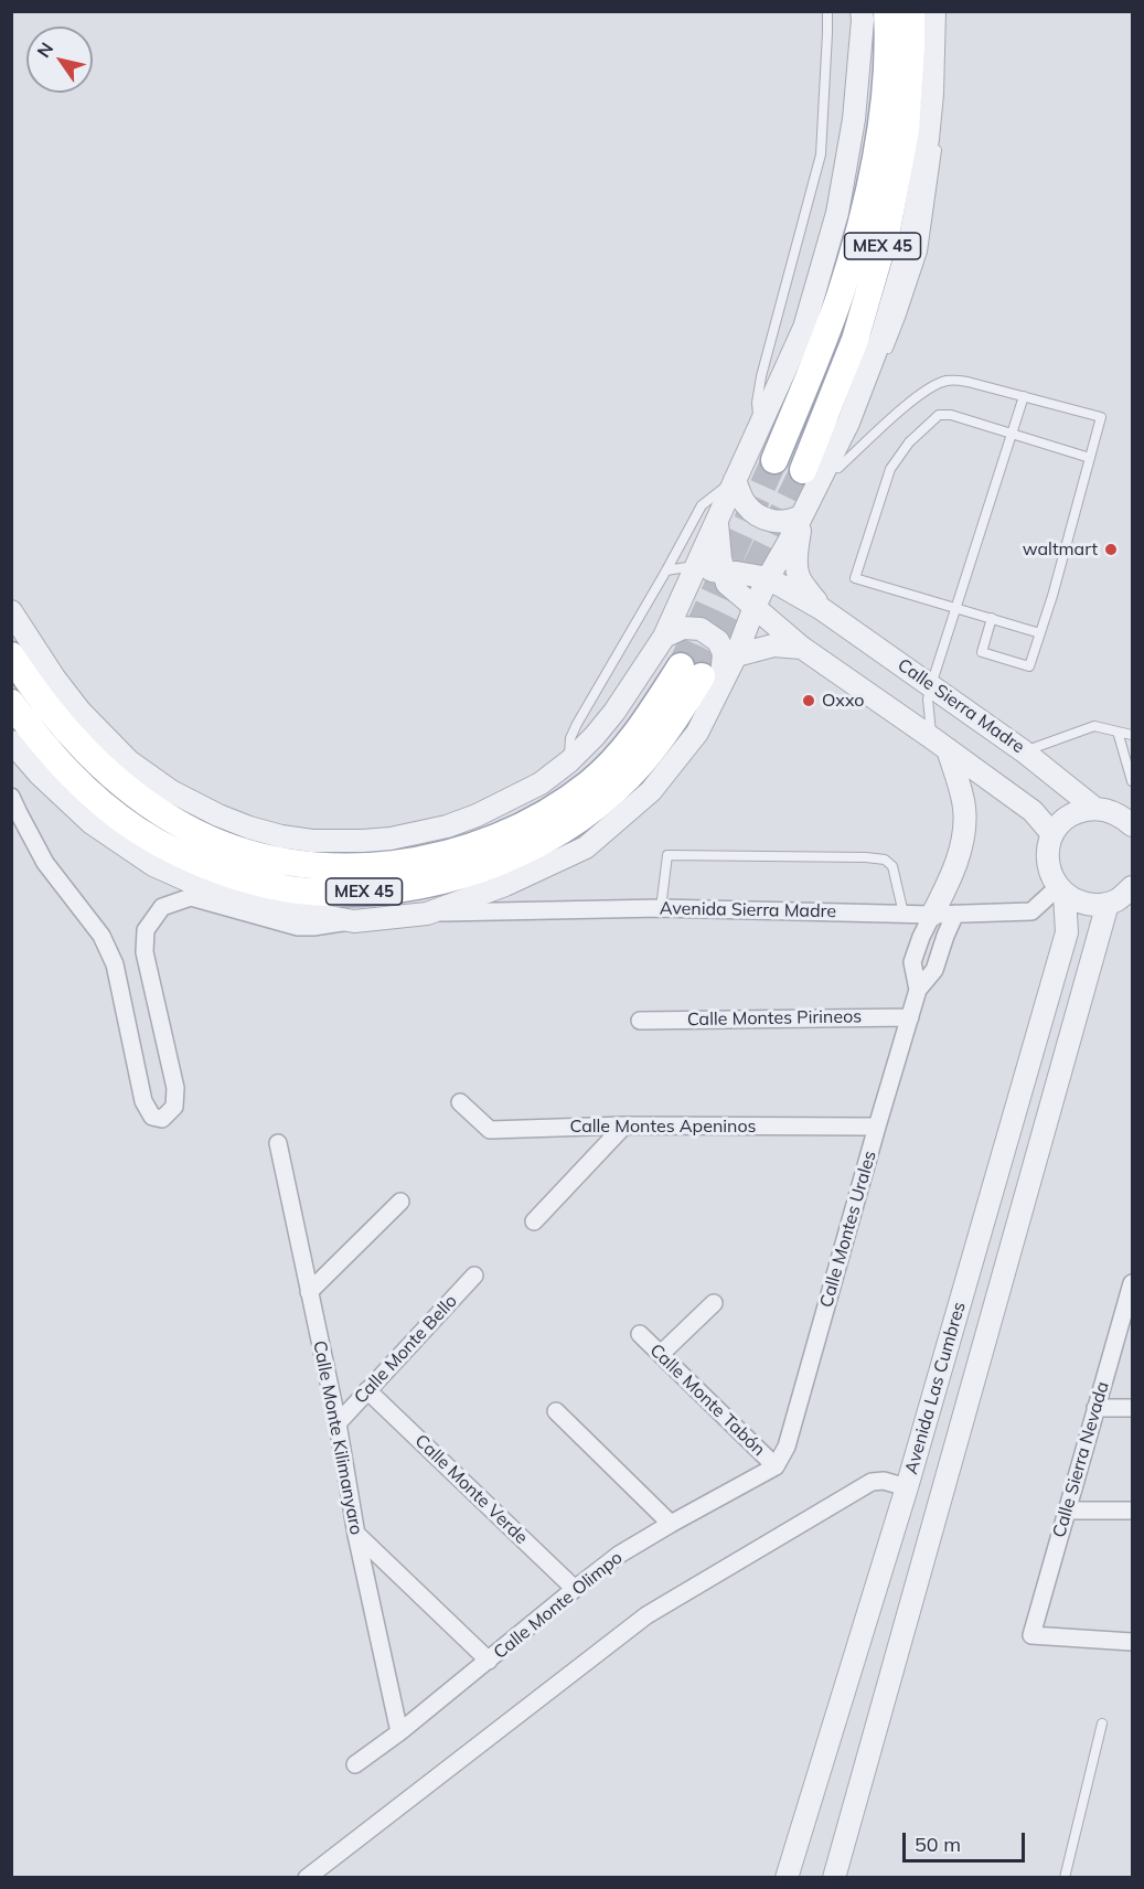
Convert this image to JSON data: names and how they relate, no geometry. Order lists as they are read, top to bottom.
{
  "streets": {
    "main road": ["MEX 45"],
    "street": [
      "Calle Sierra Madre",
      "Avenida Sierra Madre",
      "Calle Montes Pirineos",
      "Calle Montes Apeninos",
      "Calle Montes Urales",
      "Calle Monte Bello",
      "Avenida Las Cumbres",
      "Calle Monte Tabón",
      "Calle Monte Kilimanyaro",
      "Calle Sierra Nevada",
      "Calle Monte Verde",
      "Calle Monte Olimpo"
    ]
  },
  "crossings": [
    ["Avenida Sierra Madre", "Calle Montes Urales"],
    ["Avenida Sierra Madre", "Avenida Las Cumbres"],
    ["Calle Montes Pirineos", "Calle Montes Urales"],
    ["Calle Montes Apeninos", "Calle Montes Urales"],
    ["Calle Montes Urales", "Calle Monte Tabón"],
    ["Calle Montes Urales", "Calle Monte Olimpo"],
    ["Calle Monte Bello", "Calle Monte Kilimanyaro"],
    ["Calle Monte Bello", "Calle Monte Verde"],
    ["Calle Monte Tabón", "Calle Monte Olimpo"],
    ["Calle Monte Kilimanyaro", "Calle Monte Olimpo"],
    ["Calle Monte Verde", "Calle Monte Olimpo"]
  ],
  "places": ["waltmart", "Oxxo"],
  "scale_bar": "50 m",
  "north": "top left"
}
